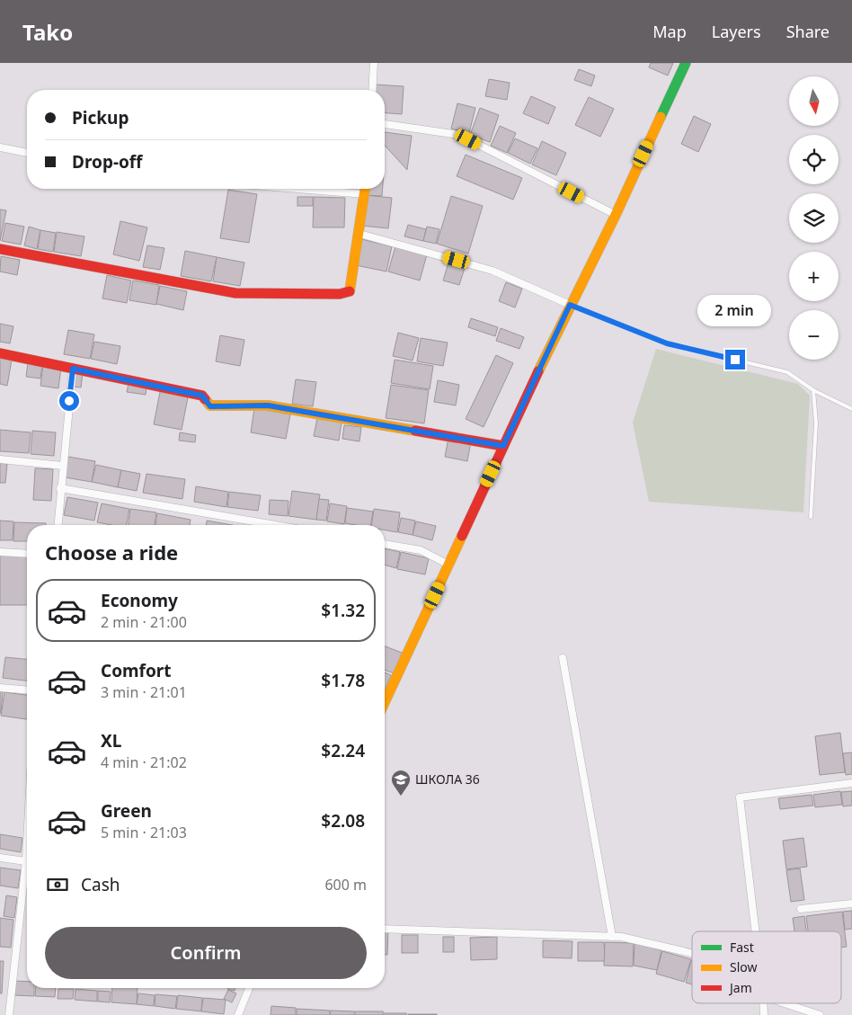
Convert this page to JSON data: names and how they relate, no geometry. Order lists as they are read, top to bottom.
{
  "places": {
    "school or university": ["ШКОЛА 36"]
  },
  "legend": ["Fast", "Slow", "Jam"],
  "north": "bottom",
  "page": {
    "header": "Tako",
    "nav": ["Map", "Layers", "Share"],
    "map_buttons": ["+", "−"],
    "banner": ["Pickup", "Drop-off"],
    "bubble": "2 min",
    "heading": "Choose a ride",
    "list": [
      {
        "name": "Economy",
        "note": "2 min · 21:00",
        "value": "$1.32"
      },
      {
        "name": "Comfort",
        "note": "3 min · 21:01",
        "value": "$1.78"
      },
      {
        "name": "XL",
        "note": "4 min · 21:02",
        "value": "$2.24"
      },
      {
        "name": "Green",
        "note": "5 min · 21:03",
        "value": "$2.08"
      }
    ],
    "pay": ["Cash", "600 m"],
    "buttons": "Confirm"
  }
}
